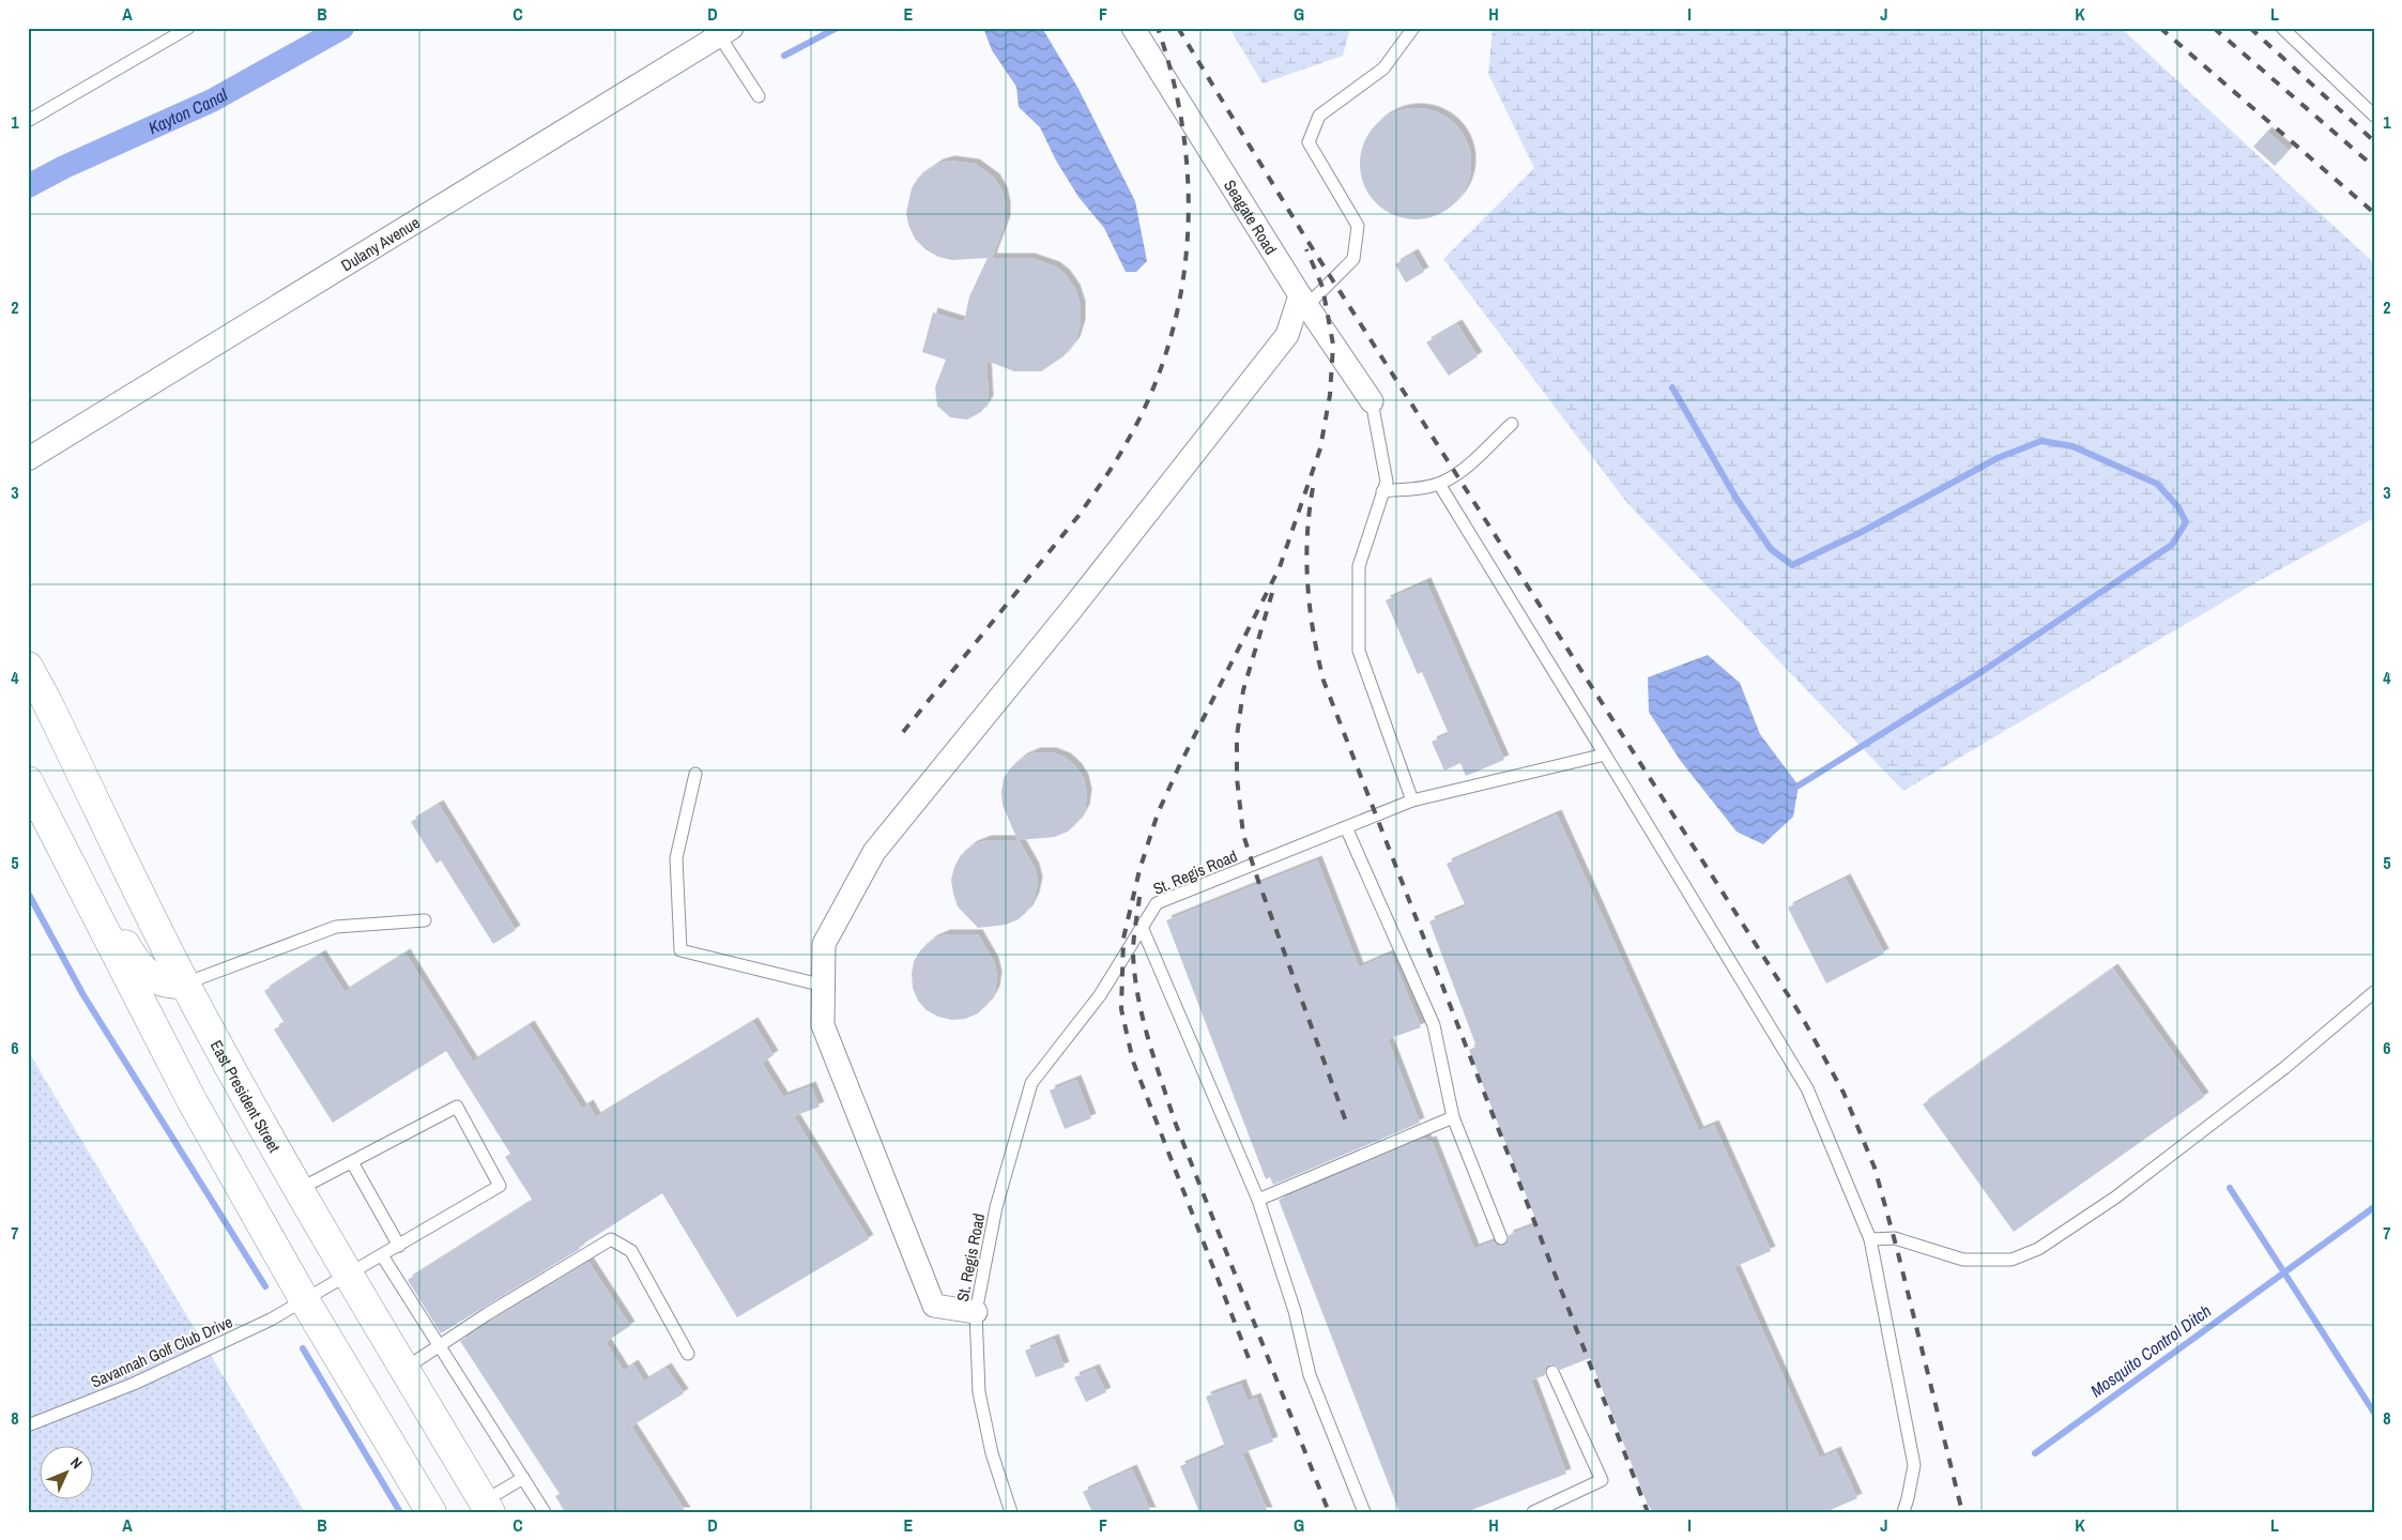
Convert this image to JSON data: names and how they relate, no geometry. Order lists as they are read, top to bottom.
{
  "streets": {
    "main road": ["East President Street"],
    "street": ["Seagate Road", "Dulany Avenue"],
    "lane": ["St. Regis Road", "Savannah Golf Club Drive"]
  },
  "crossings": [
    ["East President Street", "Savannah Golf Club Drive"]
  ],
  "water": ["Kayton Canal", "Mosquito Control Ditch"],
  "north": "top right",
  "grid": {
    "columns": [
      "A",
      "B",
      "C",
      "D",
      "E",
      "F",
      "G",
      "H",
      "I",
      "J",
      "K",
      "L"
    ],
    "rows": [
      "1",
      "2",
      "3",
      "4",
      "5",
      "6",
      "7",
      "8"
    ]
  }
}
